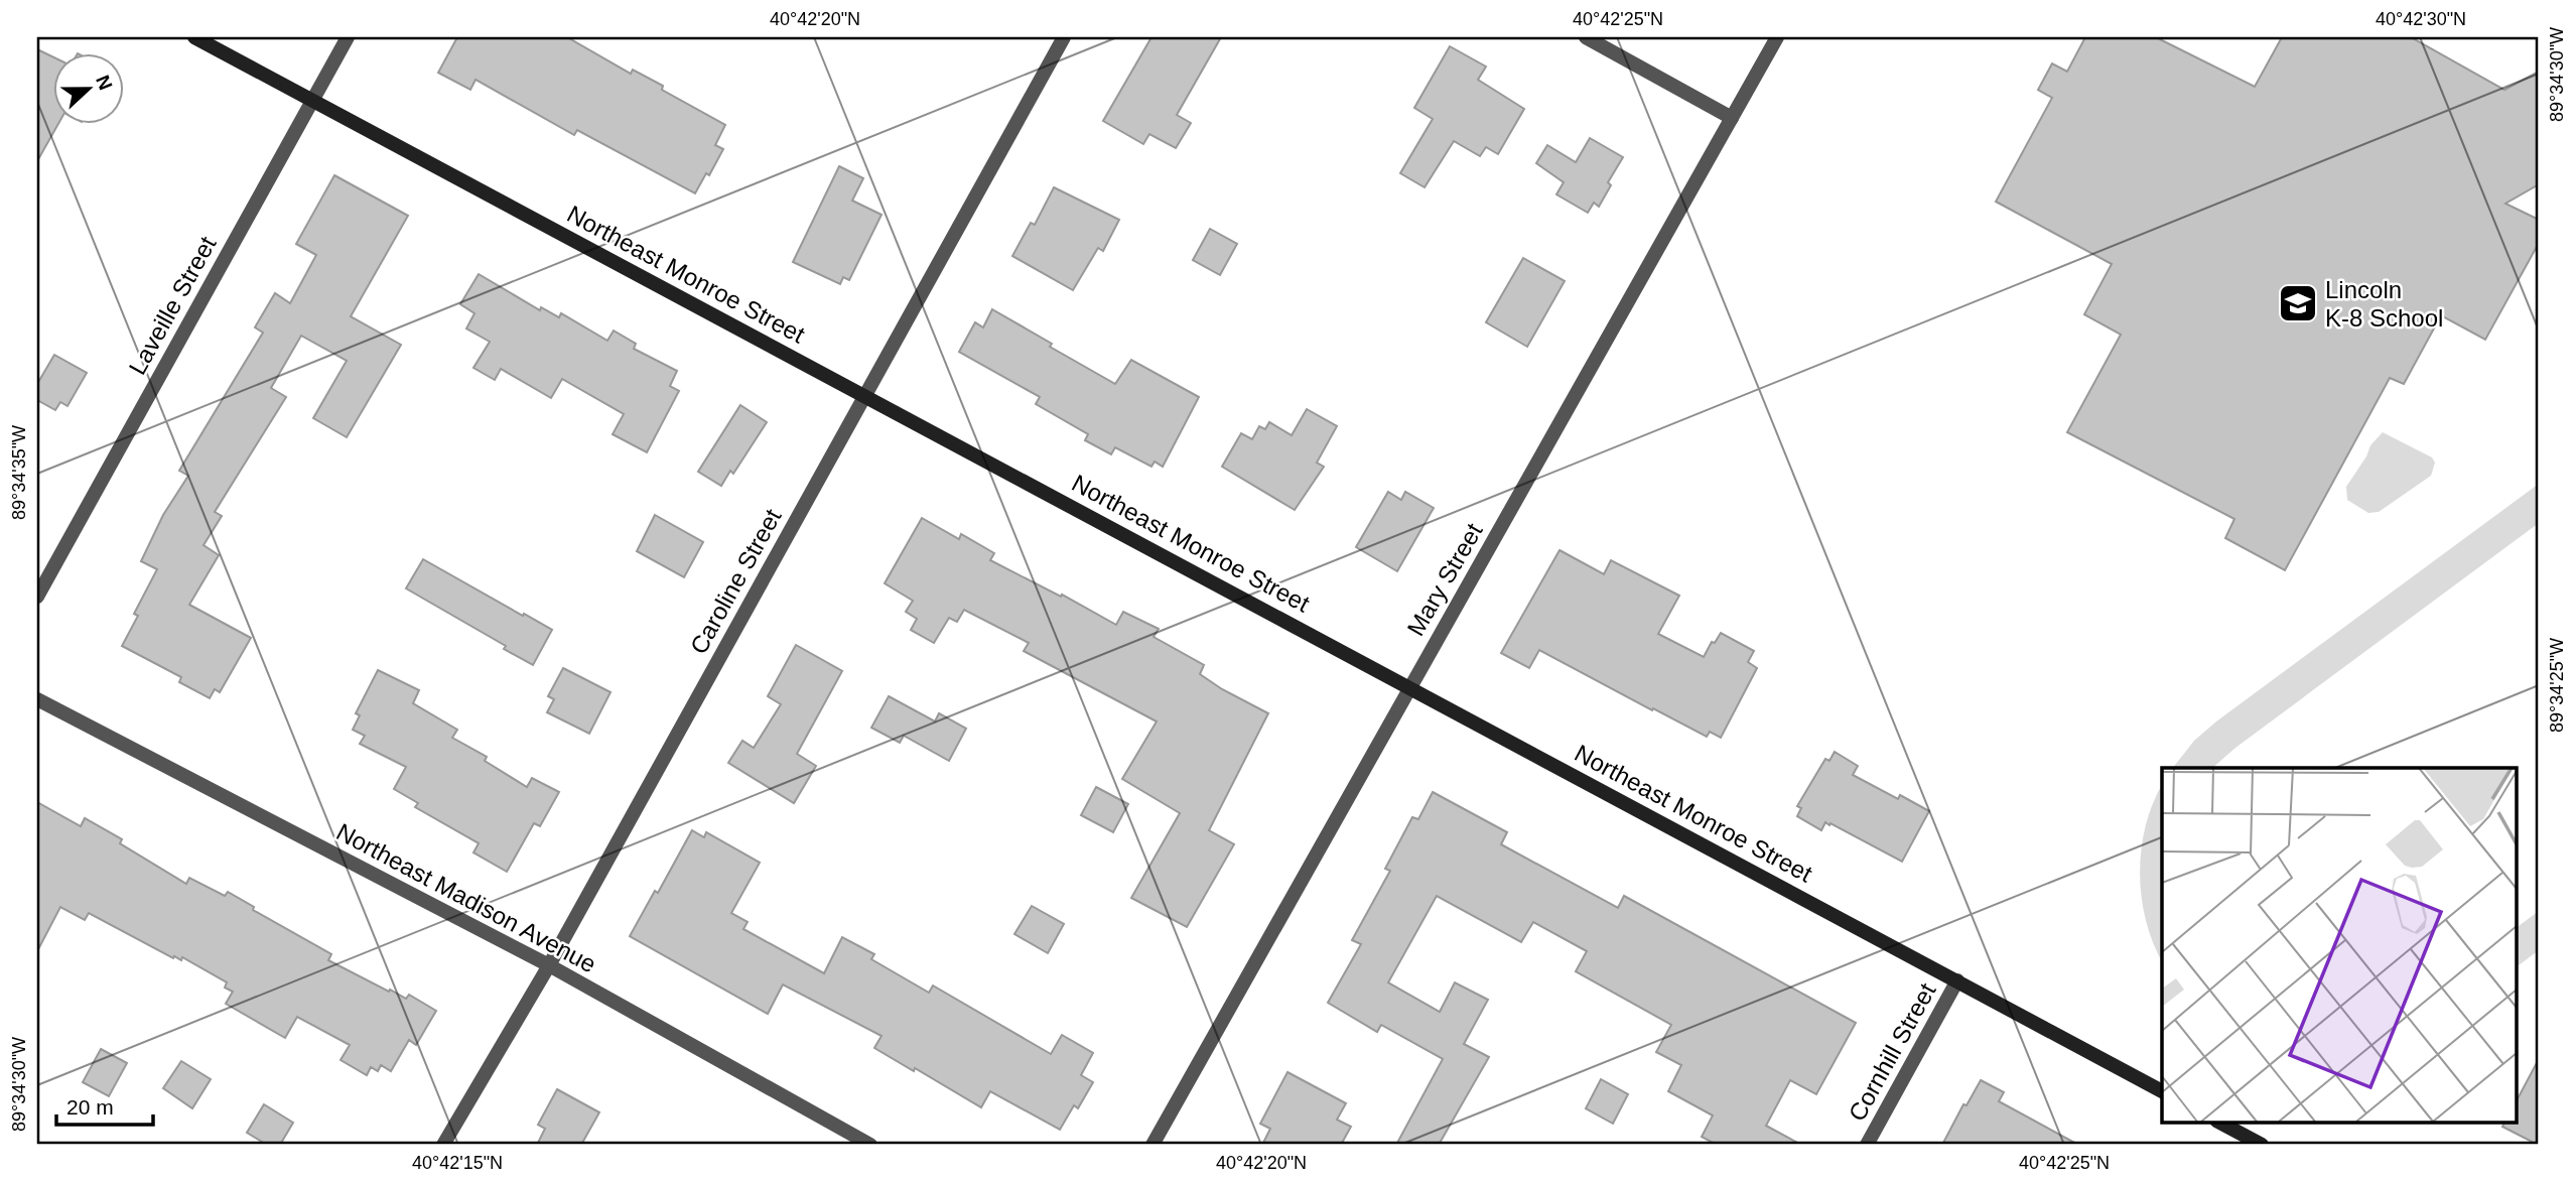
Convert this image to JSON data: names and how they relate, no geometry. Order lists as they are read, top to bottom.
{
  "streets": {
    "street": [
      "Northeast Monroe Street",
      "Laveille Street",
      "Mary Street",
      "Caroline Street",
      "Northeast Madison Avenue",
      "Cornhill Street"
    ]
  },
  "crossings": [
    ["Northeast Monroe Street", "Laveille Street"],
    ["Northeast Monroe Street", "Mary Street"],
    ["Northeast Monroe Street", "Caroline Street"],
    ["Northeast Monroe Street", "Cornhill Street"],
    ["Caroline Street", "Northeast Madison Avenue"]
  ],
  "places": {
    "school or university": ["Lincoln K-8 School"]
  },
  "scale_bar": "20 m",
  "north": "right",
  "coordinates": [
    "40°42'20\"N",
    "40°42'25\"N",
    "40°42'30\"N",
    "89°34'30\"W",
    "89°34'35\"W",
    "89°34'25\"W",
    "40°42'15\"N"
  ]
}
